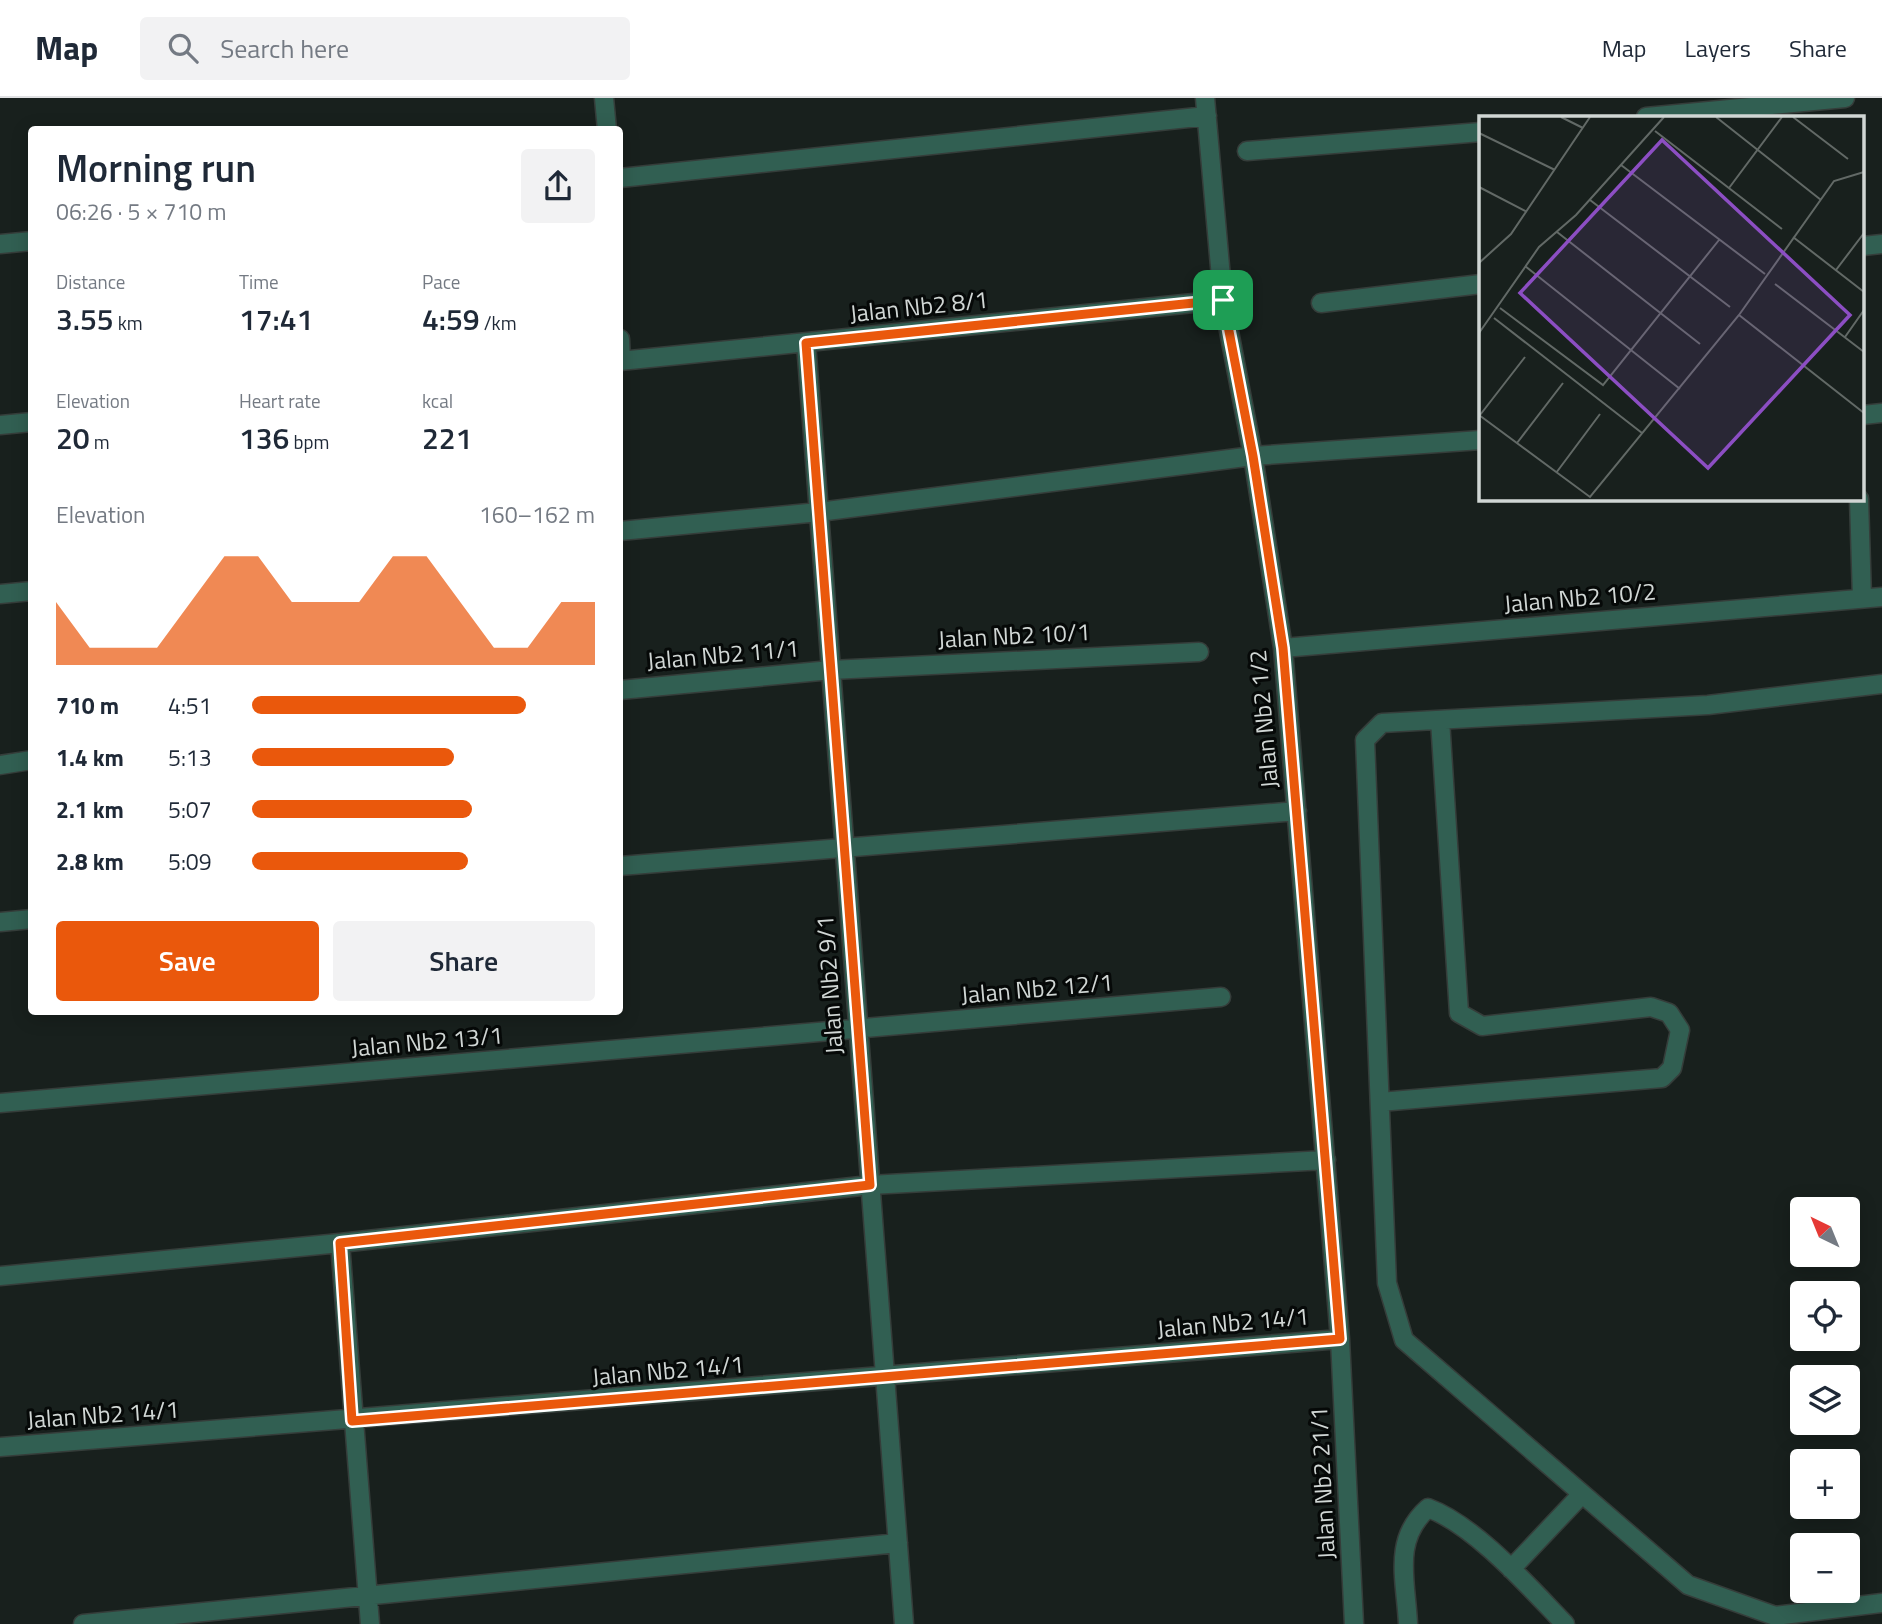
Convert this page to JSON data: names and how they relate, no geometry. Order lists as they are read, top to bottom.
{
  "streets": {
    "street": [
      "Jalan Nb2 8/1",
      "Jalan Nb2 10/2",
      "Jalan Nb2 10/1",
      "Jalan Nb2 11/1",
      "Jalan Nb2 1/2",
      "Jalan Nb2 9/1",
      "Jalan Nb2 12/1",
      "Jalan Nb2 13/1",
      "Jalan Nb2 14/1",
      "Jalan Nb2 21/1"
    ]
  },
  "crossings": [
    ["Jalan Nb2 8/1", "Jalan Nb2 1/2"],
    ["Jalan Nb2 8/1", "Jalan Nb2 9/1"],
    ["Jalan Nb2 10/2", "Jalan Nb2 1/2"],
    ["Jalan Nb2 10/1", "Jalan Nb2 11/1"],
    ["Jalan Nb2 10/1", "Jalan Nb2 9/1"],
    ["Jalan Nb2 11/1", "Jalan Nb2 9/1"],
    ["Jalan Nb2 1/2", "Jalan Nb2 14/1"],
    ["Jalan Nb2 1/2", "Jalan Nb2 21/1"],
    ["Jalan Nb2 9/1", "Jalan Nb2 12/1"],
    ["Jalan Nb2 9/1", "Jalan Nb2 13/1"],
    ["Jalan Nb2 9/1", "Jalan Nb2 14/1"],
    ["Jalan Nb2 12/1", "Jalan Nb2 13/1"],
    ["Jalan Nb2 14/1", "Jalan Nb2 21/1"]
  ],
  "north": "top left",
  "page": {
    "header": "Map",
    "search": "Search here",
    "nav": ["Map", "Layers", "Share"],
    "heading": ["Morning run", "06:26 · 5 × 710 m"],
    "stats": [
      ["Distance", "3.55 km"],
      ["Time", "17:41"],
      ["Pace", "4:59 /km"],
      ["Elevation", "20 m"],
      ["Heart rate", "136 bpm"],
      ["kcal", "221"]
    ],
    "chart": ["Elevation", "160–162 m"],
    "list": [
      {
        "name": "710 m",
        "note": "4:51"
      },
      {
        "name": "1.4 km",
        "note": "5:13"
      },
      {
        "name": "2.1 km",
        "note": "5:07"
      },
      {
        "name": "2.8 km",
        "note": "5:09"
      }
    ],
    "buttons": ["Save", "Share"],
    "map_buttons": ["+", "−"]
  }
}
